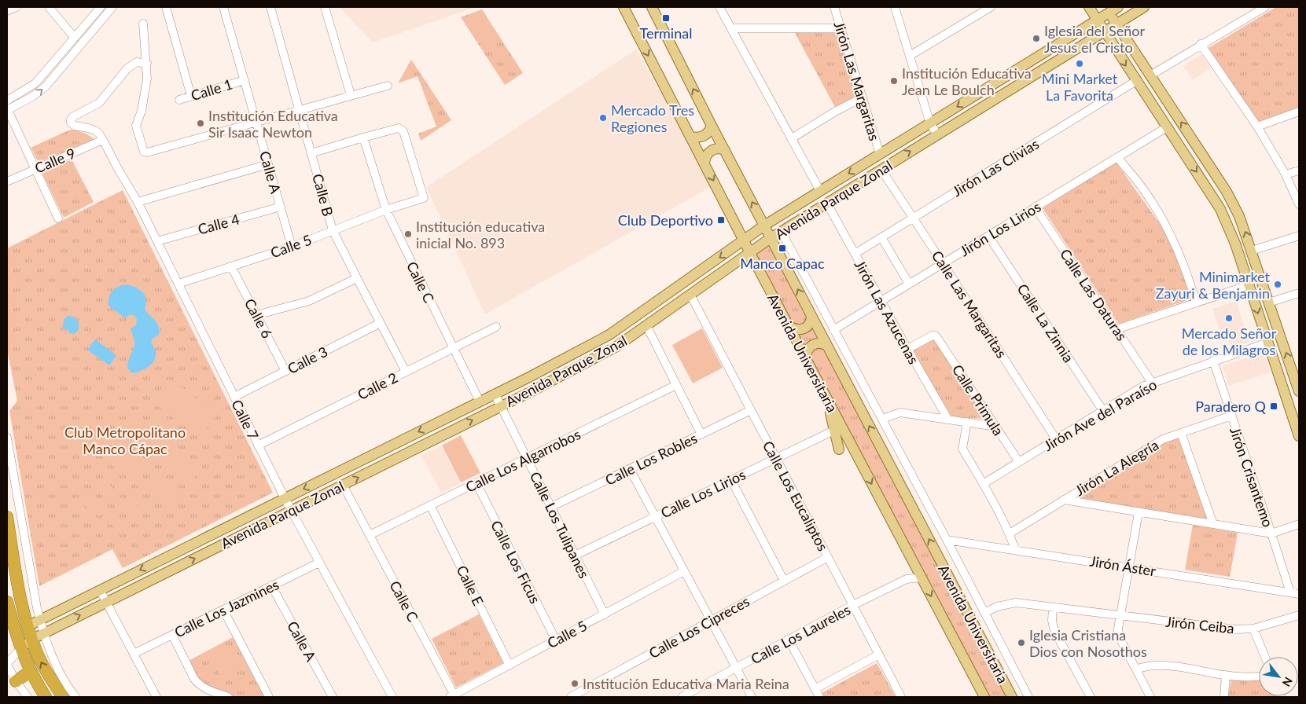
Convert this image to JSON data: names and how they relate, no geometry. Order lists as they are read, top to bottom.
{
  "streets": {
    "main road": ["Avenida Parque Zonal", "Avenida Universitaria"],
    "street": [
      "Jirón Las Margaritas",
      "Calle 1",
      "Calle 9",
      "Jirón Las Clivias",
      "Calle A",
      "Calle B",
      "Calle 4",
      "Jirón Los Lirios",
      "Calle 5",
      "Calle C",
      "Calle Las Daturas",
      "Calle Las Margaritas",
      "Jirón Las Azucenas",
      "Calle 6",
      "Calle La Zinnia",
      "Calle 3",
      "Calle 2",
      "Calle Primula",
      "Jirón Ave del Paraíso",
      "Calle 7",
      "Calle Los Robles",
      "Calle Los Algarrobos",
      "Jirón La Alegría",
      "Jirón Crisantemo",
      "Calle Los Lirios",
      "Calle Los Eucaliptos",
      "Calle Los Tulipanes",
      "Calle Los Ficus",
      "Jirón Áster",
      "Calle E",
      "Calle Los Jazmines",
      "Jirón Ceiba",
      "Calle Los Cipreces",
      "Calle Los Laureles"
    ]
  },
  "crossings": [
    ["Jirón Las Margaritas", "Avenida Parque Zonal"],
    ["Calle 1", "Calle A"],
    ["Calle 9", "Calle 7"],
    ["Jirón Las Clivias", "Calle Las Margaritas"],
    ["Jirón Las Clivias", "Jirón Las Azucenas"],
    ["Calle A", "Calle 4"],
    ["Calle A", "Calle 5"],
    ["Calle A", "Calle Los Jazmines"],
    ["Calle B", "Calle 5"],
    ["Calle B", "Calle 3"],
    ["Calle B", "Calle 2"],
    ["Avenida Parque Zonal", "Calle C"],
    ["Avenida Parque Zonal", "Calle Las Margaritas"],
    ["Avenida Parque Zonal", "Jirón Las Azucenas"],
    ["Avenida Parque Zonal", "Avenida Universitaria"],
    ["Avenida Parque Zonal", "Calle 7"],
    ["Avenida Parque Zonal", "Calle Los Eucaliptos"],
    ["Avenida Parque Zonal", "Calle Los Tulipanes"],
    ["Calle 4", "Calle 7"],
    ["Jirón Los Lirios", "Calle Las Daturas"],
    ["Jirón Los Lirios", "Calle Las Margaritas"],
    ["Jirón Los Lirios", "Jirón Las Azucenas"],
    ["Jirón Los Lirios", "Calle La Zinnia"],
    ["Jirón Los Lirios", "Avenida Universitaria"],
    ["Calle 5", "Calle C"],
    ["Calle 5", "Calle 6"],
    ["Calle 5", "Calle 7"],
    ["Calle 5", "Calle Los Tulipanes"],
    ["Calle 5", "Calle Los Ficus"],
    ["Calle 5", "Calle E"],
    ["Calle C", "Calle 2"],
    ["Calle C", "Calle Los Algarrobos"],
    ["Calle Las Daturas", "Jirón Ave del Paraíso"],
    ["Calle Las Margaritas", "Jirón Ave del Paraíso"],
    ["Jirón Las Azucenas", "Calle Primula"],
    ["Calle 6", "Calle 3"],
    ["Calle La Zinnia", "Jirón Ave del Paraíso"],
    ["Avenida Universitaria", "Jirón Áster"],
    ["Avenida Universitaria", "Jirón Ceiba"],
    ["Avenida Universitaria", "Calle Los Laureles"],
    ["Calle 3", "Calle 7"],
    ["Calle 2", "Calle 7"],
    ["Calle Primula", "Jirón Ave del Paraíso"],
    ["Jirón Ave del Paraíso", "Jirón Crisantemo"],
    ["Calle 7", "Calle Los Jazmines"],
    ["Calle Los Robles", "Calle Los Eucaliptos"],
    ["Calle Los Robles", "Calle Los Tulipanes"],
    ["Calle Los Algarrobos", "Calle Los Tulipanes"],
    ["Calle Los Algarrobos", "Calle Los Ficus"],
    ["Calle Los Algarrobos", "Calle E"],
    ["Jirón La Alegría", "Jirón Crisantemo"],
    ["Jirón Crisantemo", "Jirón Áster"],
    ["Calle Los Lirios", "Calle Los Eucaliptos"],
    ["Calle Los Lirios", "Calle Los Tulipanes"],
    ["Calle Los Eucaliptos", "Calle Los Cipreces"],
    ["Calle Los Eucaliptos", "Calle Los Laureles"]
  ],
  "parks": ["Club Metropolitano Manco Cápac"],
  "places": {
    "transit": [
      "Terminal",
      "Club Deportivo",
      "Manco Capac",
      "Paradero Q"
    ],
    "other": [
      "Iglesia del Señor Jesus el Cristo",
      "Mini Market La Favorita",
      "Institución Educativa Jean Le Boulch",
      "Mercado Tres Regiones",
      "Institución Educativa Sir Isaac Newton",
      "Institución educativa inicial No. 893",
      "Minimarket Zayuri & Benjamin",
      "Mercado Señor de los Milagros",
      "Iglesia Cristiana Dios con Nosothos",
      "Institución Educativa Maria Reina"
    ]
  },
  "north": "bottom right"
}
